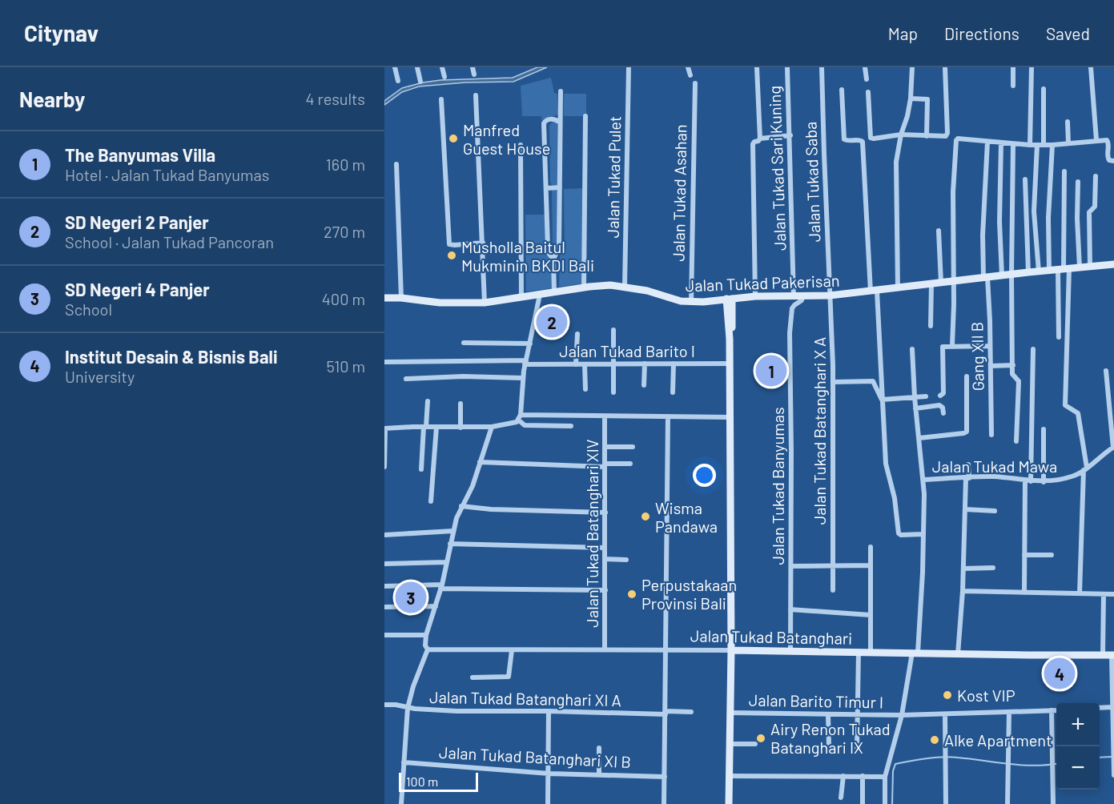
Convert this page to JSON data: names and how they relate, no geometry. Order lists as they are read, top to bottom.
{
  "streets": {
    "street": [
      "Jalan Tukad Sari Kuning",
      "Jalan Tukad Pulet",
      "Jalan Tukad Saba",
      "Jalan Tukad Asahan",
      "Jalan Tukad Pakerisan",
      "Jalan Tukad Barito I",
      "Gang XII B",
      "Jalan Tukad Batanghari X A",
      "Jalan Tukad Mawa",
      "Jalan Tukad Banyumas",
      "Jalan Tukad Batanghari XIV",
      "Jalan Tukad Batanghari",
      "Jalan Tukad Batanghari XI A",
      "Jalan Barito Timur I",
      "Jalan Tukad Batanghari XI B"
    ]
  },
  "crossings": [
    ["Jalan Tukad Sari Kuning", "Jalan Tukad Pakerisan"],
    ["Jalan Tukad Pulet", "Jalan Tukad Pakerisan"],
    ["Jalan Tukad Saba", "Jalan Tukad Pakerisan"],
    ["Jalan Tukad Saba", "Jalan Tukad Batanghari X A"],
    ["Jalan Tukad Asahan", "Jalan Tukad Pakerisan"],
    ["Jalan Tukad Pakerisan", "Gang XII B"],
    ["Jalan Tukad Pakerisan", "Jalan Tukad Batanghari X A"],
    ["Jalan Tukad Pakerisan", "Jalan Tukad Banyumas"],
    ["Jalan Tukad Mawa", "Jalan Tukad Batanghari"],
    ["Jalan Tukad Mawa", "Jalan Barito Timur I"],
    ["Jalan Tukad Banyumas", "Jalan Tukad Batanghari"],
    ["Jalan Tukad Batanghari XIV", "Jalan Tukad Batanghari"]
  ],
  "places": [
    "Manfred Guest House",
    "Musholla Baitul Mukminin BKDI Bali",
    "Wisma Pandawa",
    "Perpustakaan Provinsi Bali",
    "Kost VIP",
    "Airy Renon Tukad Batanghari IX",
    "Alke Apartment"
  ],
  "scale_bar": "100 m",
  "page": {
    "header": "Citynav",
    "nav": ["Map", "Directions", "Saved"],
    "heading": ["Nearby", "4 results"],
    "list": [
      {
        "mark": "1",
        "name": "The Banyumas Villa",
        "note": "Hotel · Jalan Tukad Banyumas",
        "value": "160 m"
      },
      {
        "mark": "2",
        "name": "SD Negeri 2 Panjer",
        "note": "School · Jalan Tukad Pancoran",
        "value": "270 m"
      },
      {
        "mark": "3",
        "name": "SD Negeri 4 Panjer",
        "note": "School",
        "value": "400 m"
      },
      {
        "mark": "4",
        "name": "Institut Desain & Bisnis Bali",
        "note": "University",
        "value": "510 m"
      }
    ],
    "pins": [
      "2",
      "1",
      "3",
      "4"
    ],
    "map_buttons": ["+", "−"],
    "scale": "100 m"
  }
}
